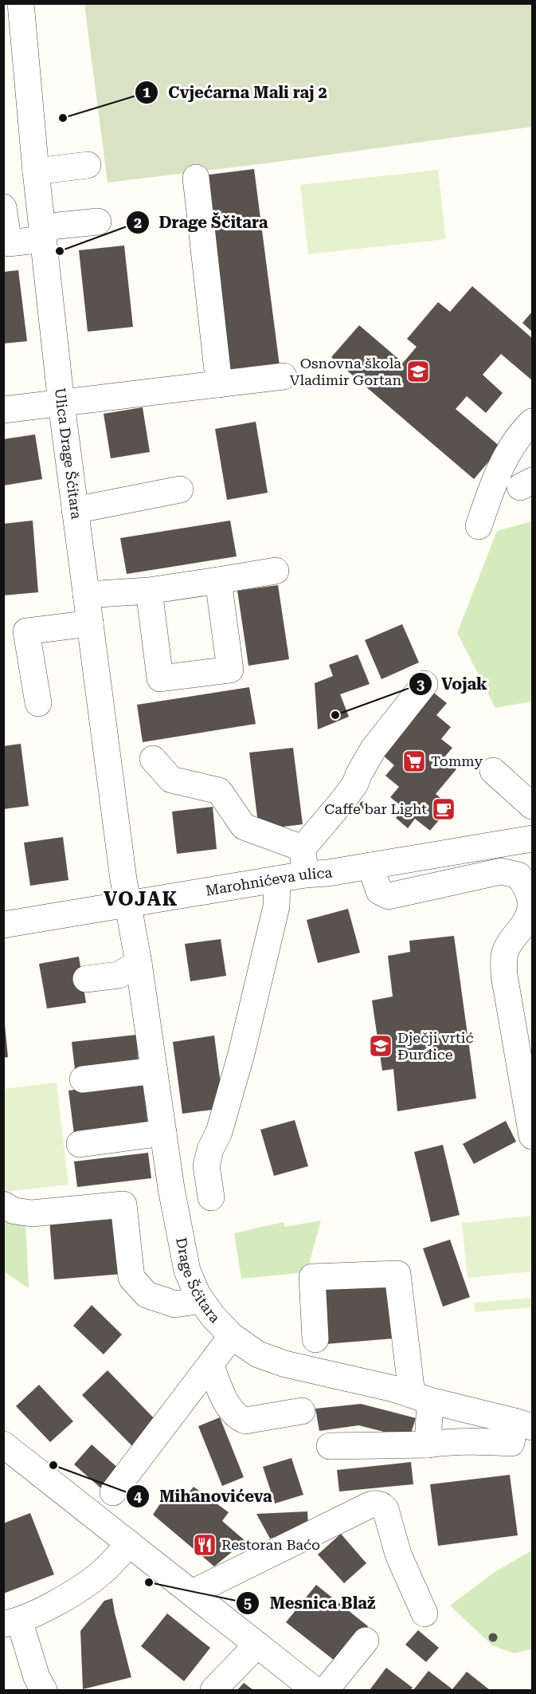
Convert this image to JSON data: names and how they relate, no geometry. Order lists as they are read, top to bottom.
{
  "streets": {
    "street": ["Ulica Drage Šćitara", "Marohnićeva ulica", "Drage Šćitara"]
  },
  "crossings": [
    ["Ulica Drage Šćitara", "Marohnićeva ulica"],
    ["Ulica Drage Šćitara", "Drage Šćitara"],
    ["Marohnićeva ulica", "Drage Šćitara"]
  ],
  "districts": ["VOJAK"],
  "places": {
    "other": [
      "Cvjećarna Mali raj 2",
      "Drage Ščitara",
      "Vojak",
      "Mihanovićeva",
      "Mesnica Blaž"
    ],
    "school or university": ["Osnovna škola Vladimir Gortan", "Dječji vrtić Đurđice"],
    "supermarket": ["Tommy"],
    "cafe": ["Caffe bar Light"],
    "restaurant": ["Restoran Baćo"]
  }
}
